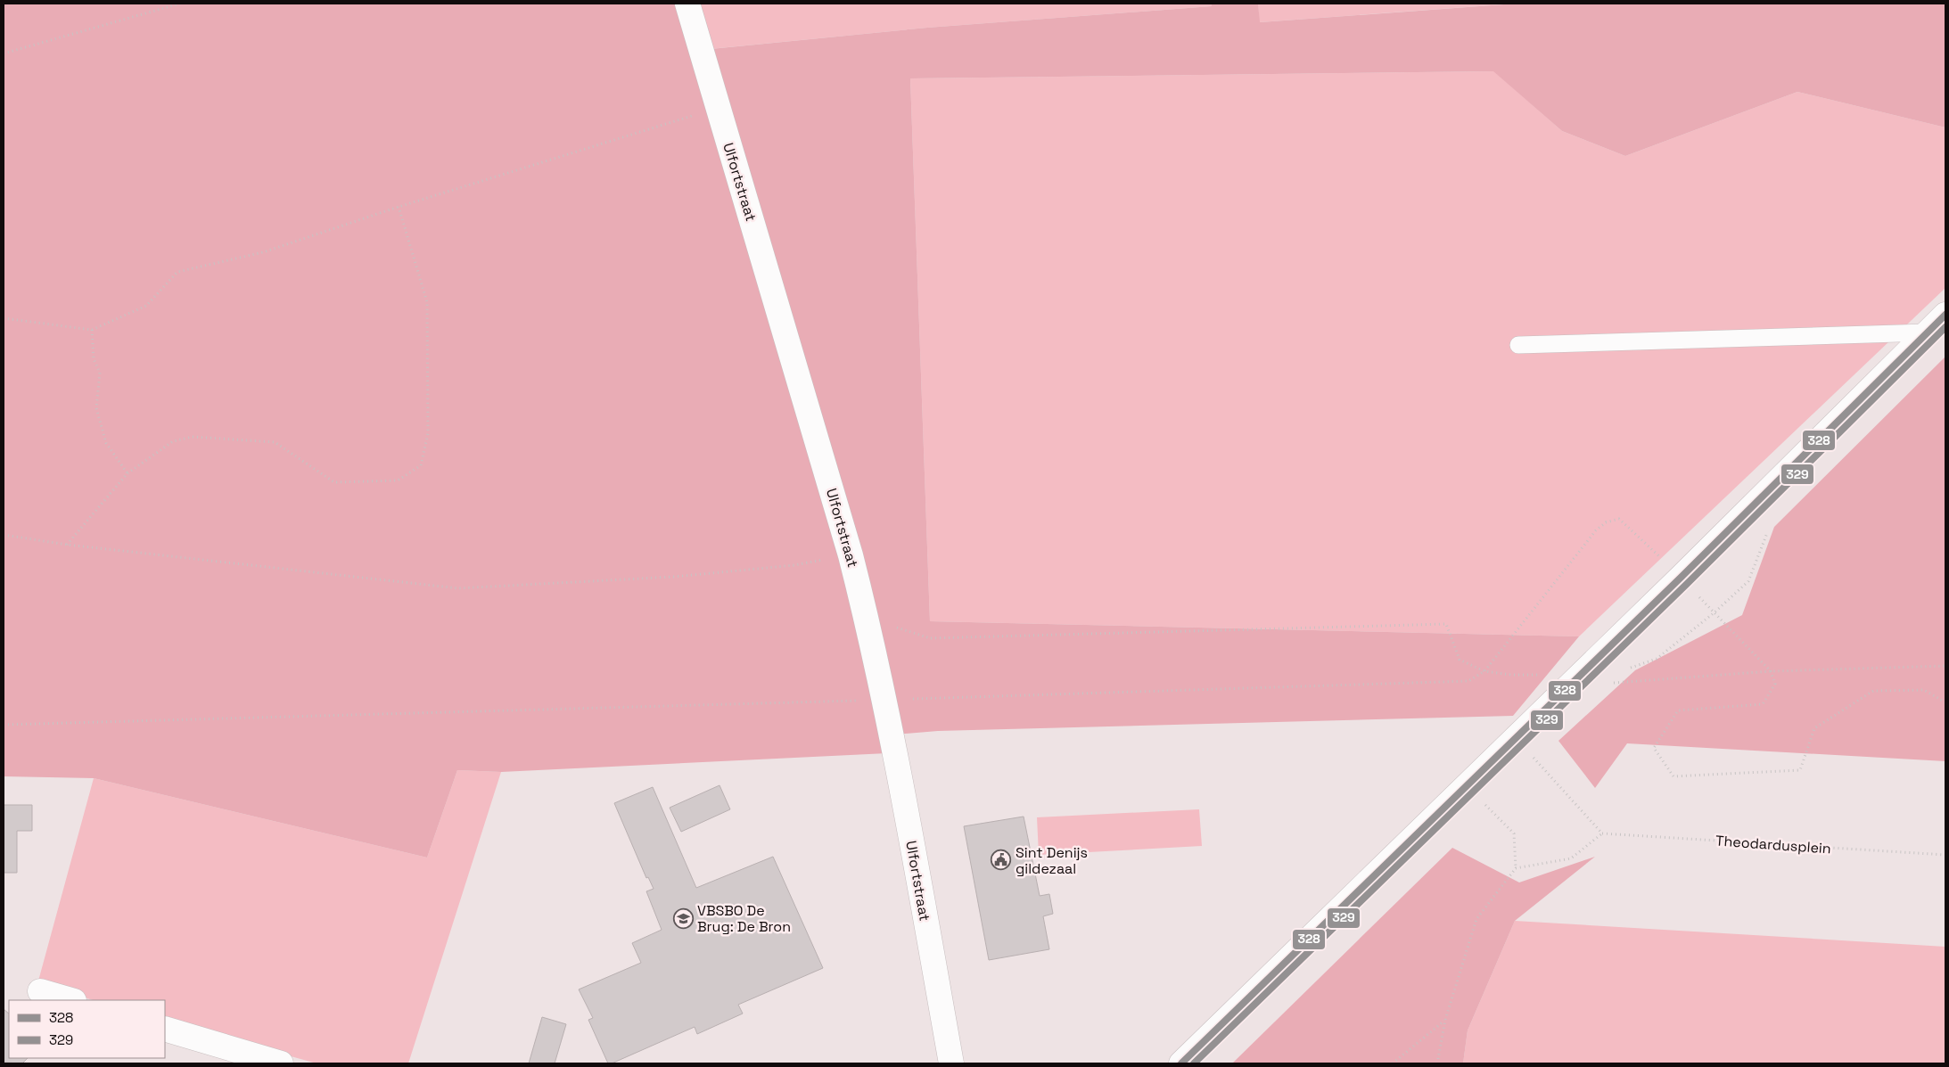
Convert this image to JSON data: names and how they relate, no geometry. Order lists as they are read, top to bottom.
{
  "streets": {
    "street": ["Ulfortstraat"],
    "path": ["Theodardusplein"]
  },
  "places": {
    "public building": ["Sint Denijs gildezaal"],
    "school or university": ["VBSBO De Brug: De Bron"]
  },
  "lines": ["transit line 328", "transit line 329"],
  "legend": ["328", "329"]
}
